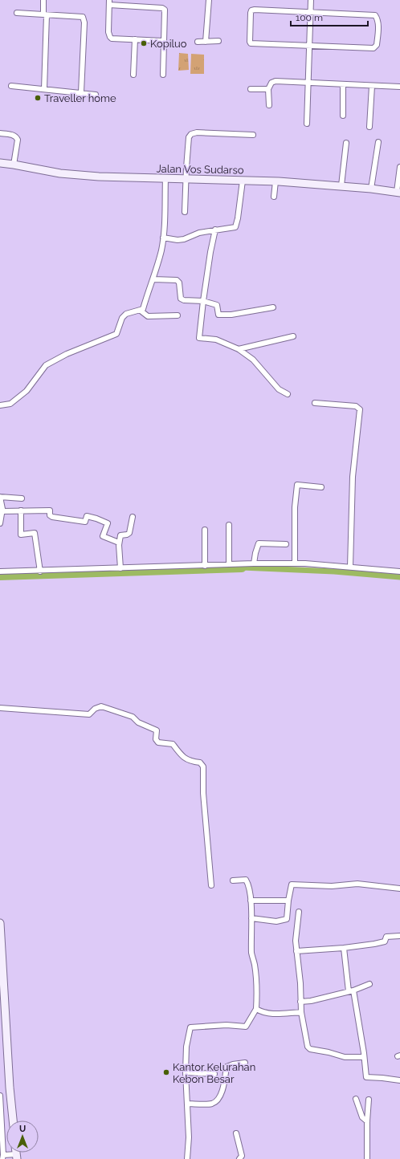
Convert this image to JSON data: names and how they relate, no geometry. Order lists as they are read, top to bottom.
{
  "streets": {
    "street": ["Jalan Vos Sudarso"]
  },
  "places": ["Kopiluo", "Traveller home", "Kantor Kelurahan Kebon Besar"],
  "scale_bar": "100 m",
  "north": "top"
}
